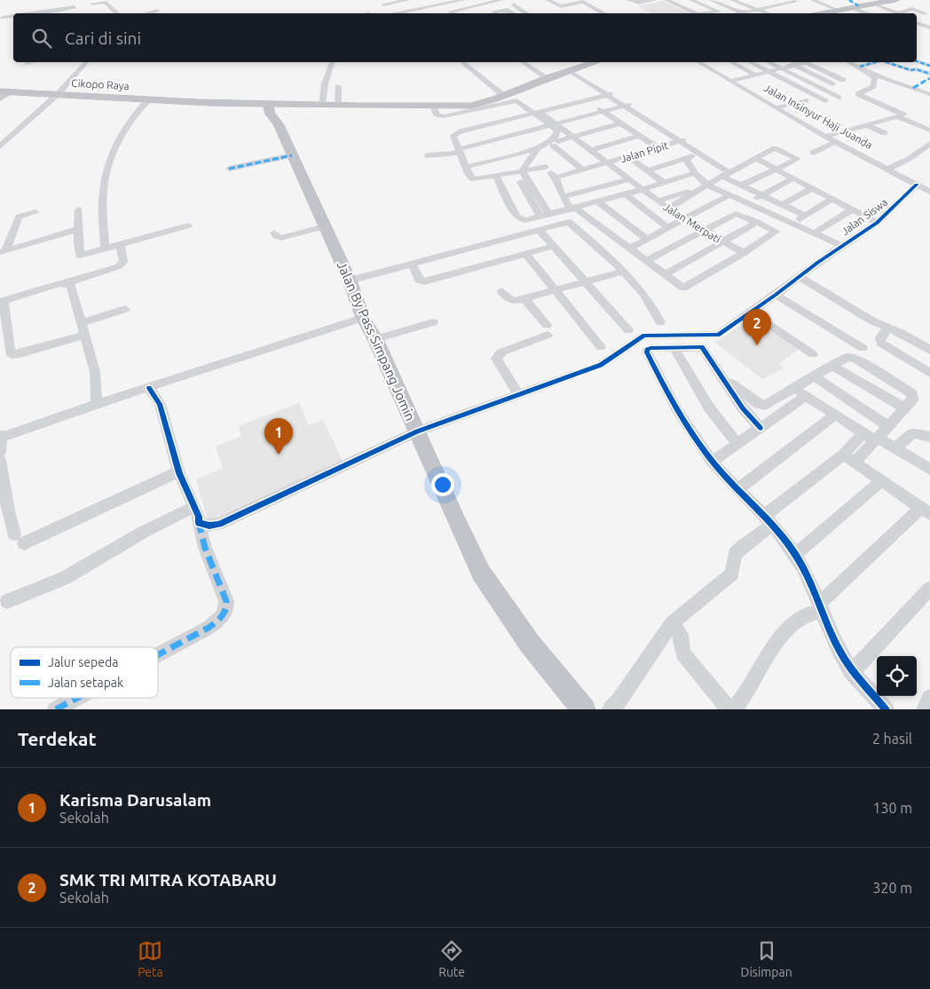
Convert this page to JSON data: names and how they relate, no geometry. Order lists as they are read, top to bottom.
{
  "streets": {
    "highway": ["Cikopo Raya", "Jalan By Pass Simpang Jomin"],
    "street": [
      "Jalan Insinyur Haji Juanda",
      "Jalan Pipit",
      "Jalan Siswa",
      "Jalan Merpati"
    ]
  },
  "crossings": [
    ["Cikopo Raya", "Jalan By Pass Simpang Jomin"],
    ["Jalan Insinyur Haji Juanda", "Jalan Siswa"],
    ["Jalan Pipit", "Jalan Merpati"],
    ["Jalan Siswa", "Jalan By Pass Simpang Jomin"]
  ],
  "legend": ["Jalur sepeda", "Jalan setapak"],
  "page": {
    "search": "Cari di sini",
    "pins": ["2", "1"],
    "heading": ["Terdekat", "2 hasil"],
    "list": [
      {
        "mark": "1",
        "name": "Karisma Darusalam",
        "note": "Sekolah",
        "value": "130 m"
      },
      {
        "mark": "2",
        "name": "SMK TRI MITRA KOTABARU",
        "note": "Sekolah",
        "value": "320 m"
      }
    ],
    "nav": ["Peta", "Rute", "Disimpan"]
  }
}
